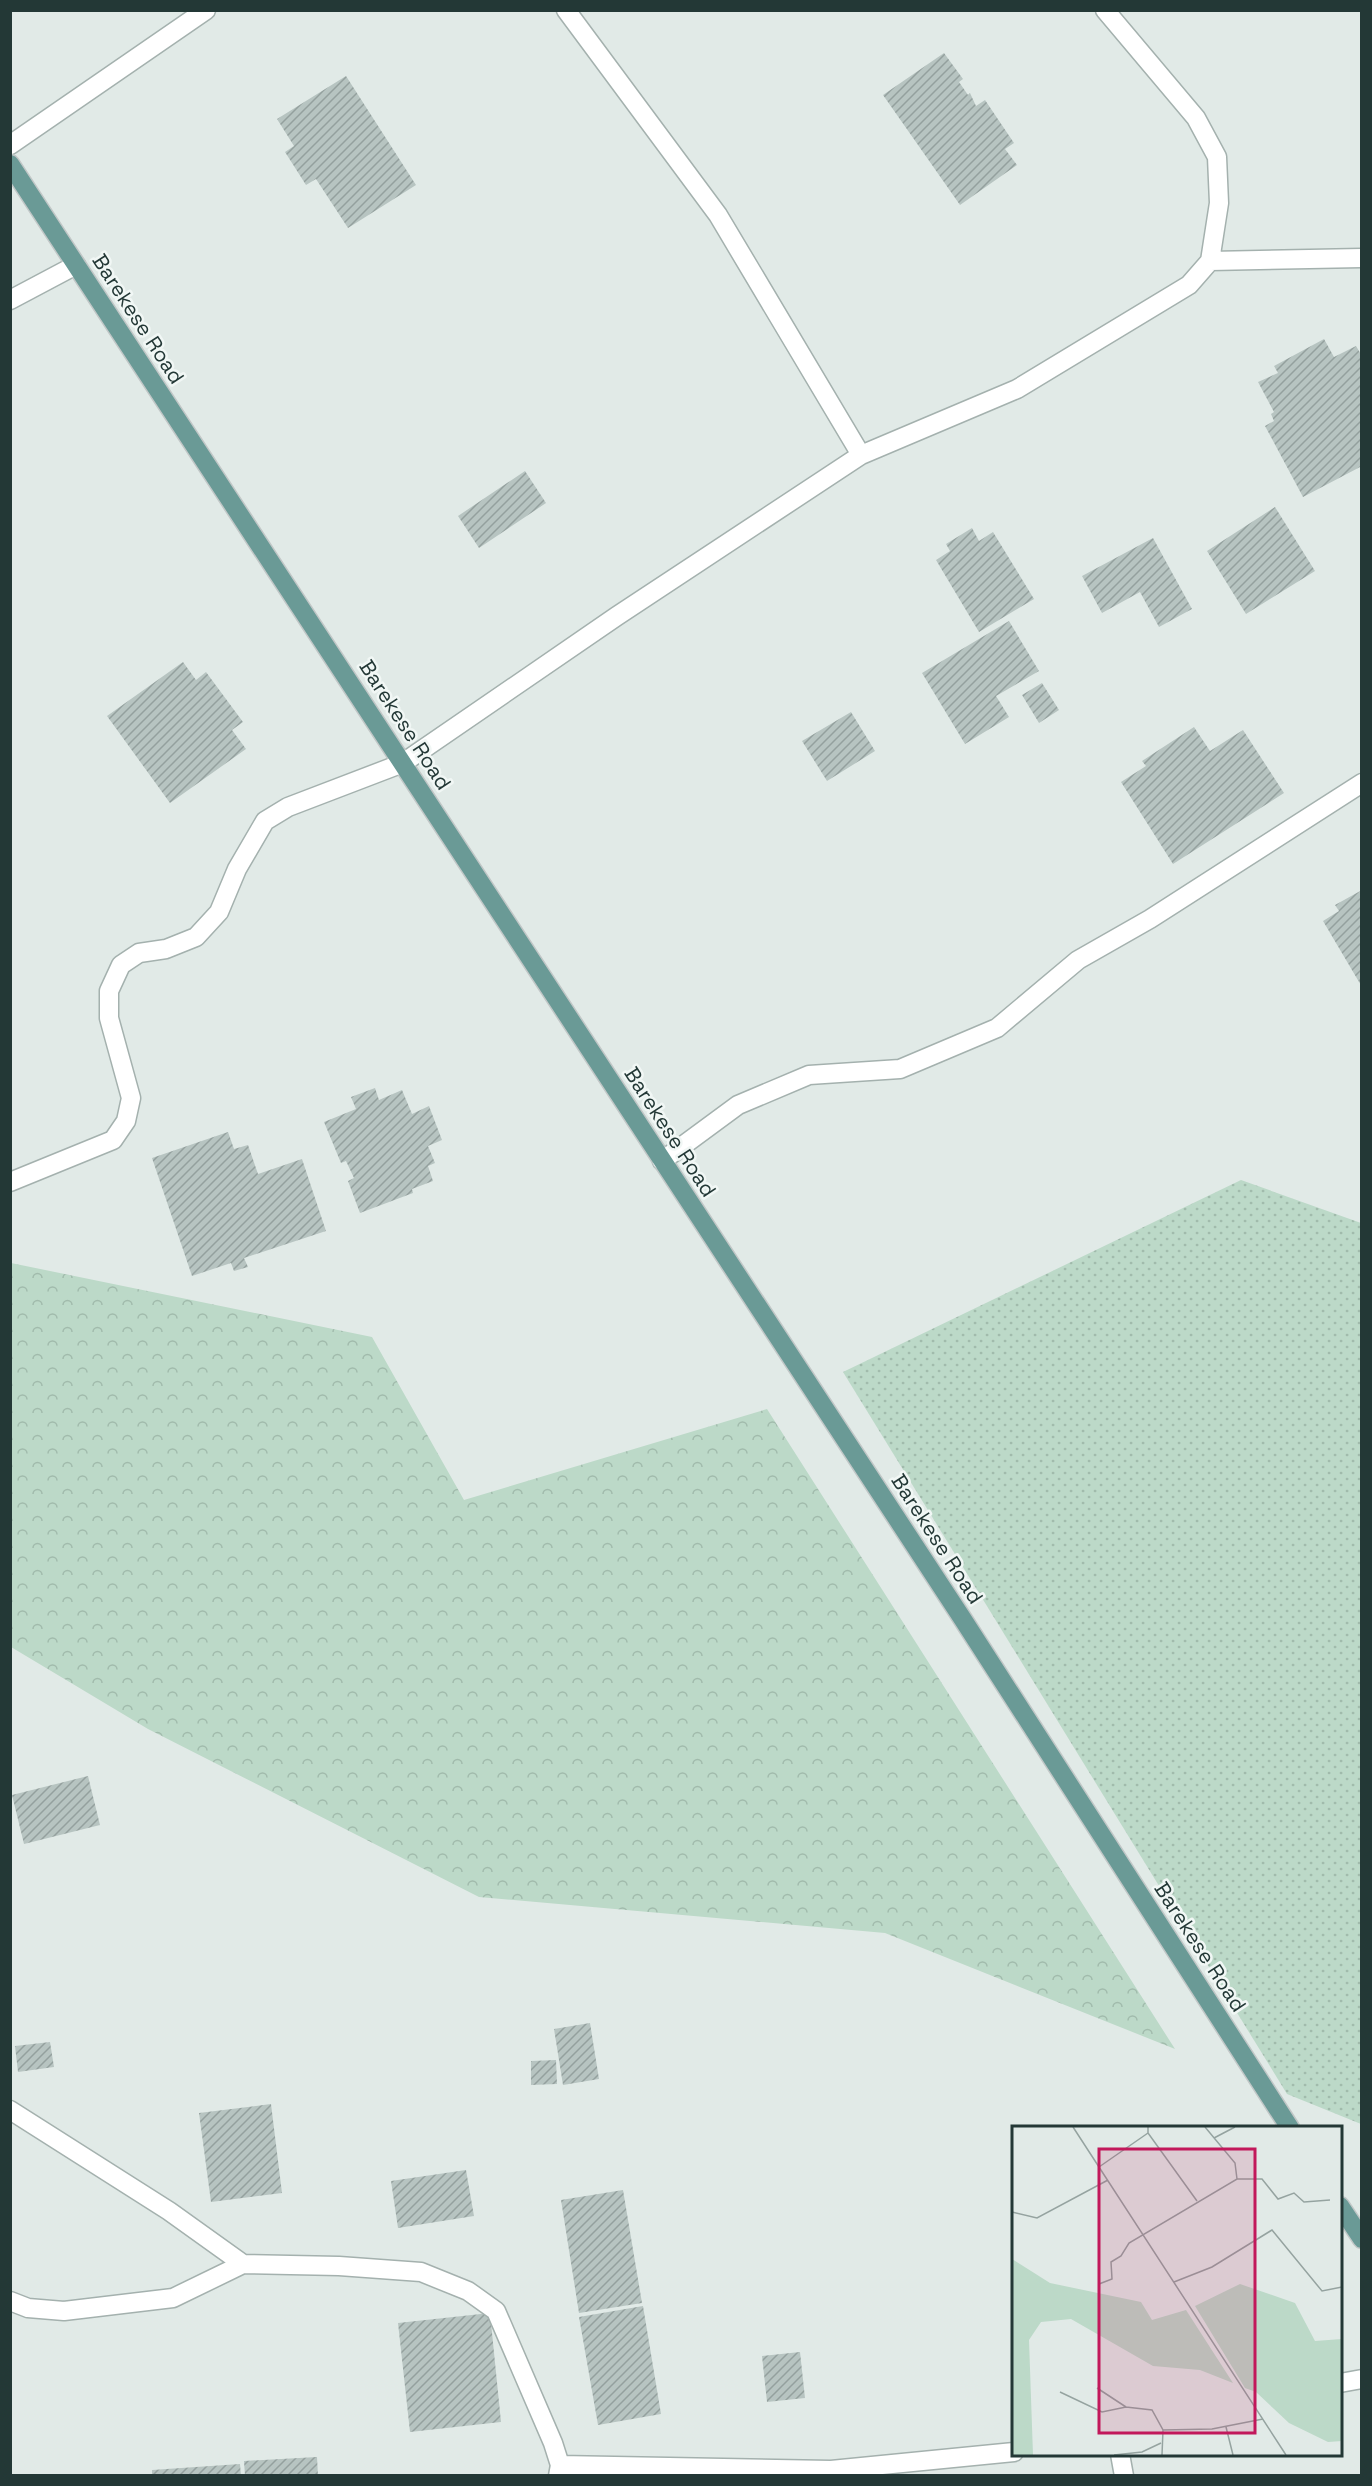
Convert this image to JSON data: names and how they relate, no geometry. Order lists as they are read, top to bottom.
{
  "streets": {
    "main road": ["Barekese Road"]
  }
}
